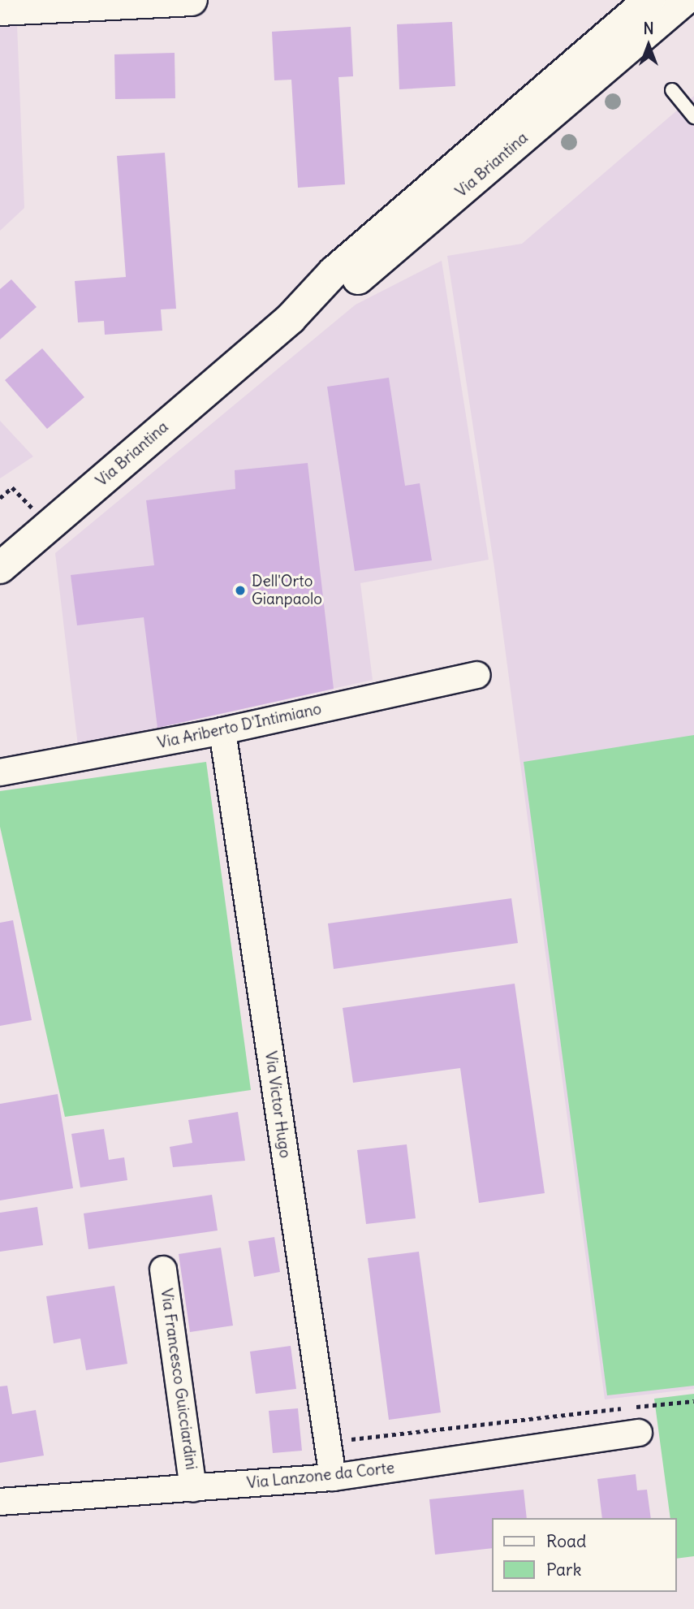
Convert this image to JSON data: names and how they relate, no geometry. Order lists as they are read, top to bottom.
{
  "streets": {
    "main road": ["Via Briantina"],
    "street": [
      "Via Ariberto D'Intimiano",
      "Via Victor Hugo",
      "Via Francesco Guicciardini",
      "Via Lanzone da Corte"
    ]
  },
  "crossings": [
    ["Via Ariberto D'Intimiano", "Via Victor Hugo"],
    ["Via Victor Hugo", "Via Lanzone da Corte"],
    ["Via Francesco Guicciardini", "Via Lanzone da Corte"]
  ],
  "places": ["Dell'Orto Gianpaolo"],
  "legend": ["Road", "Park"],
  "north": "top"
}
